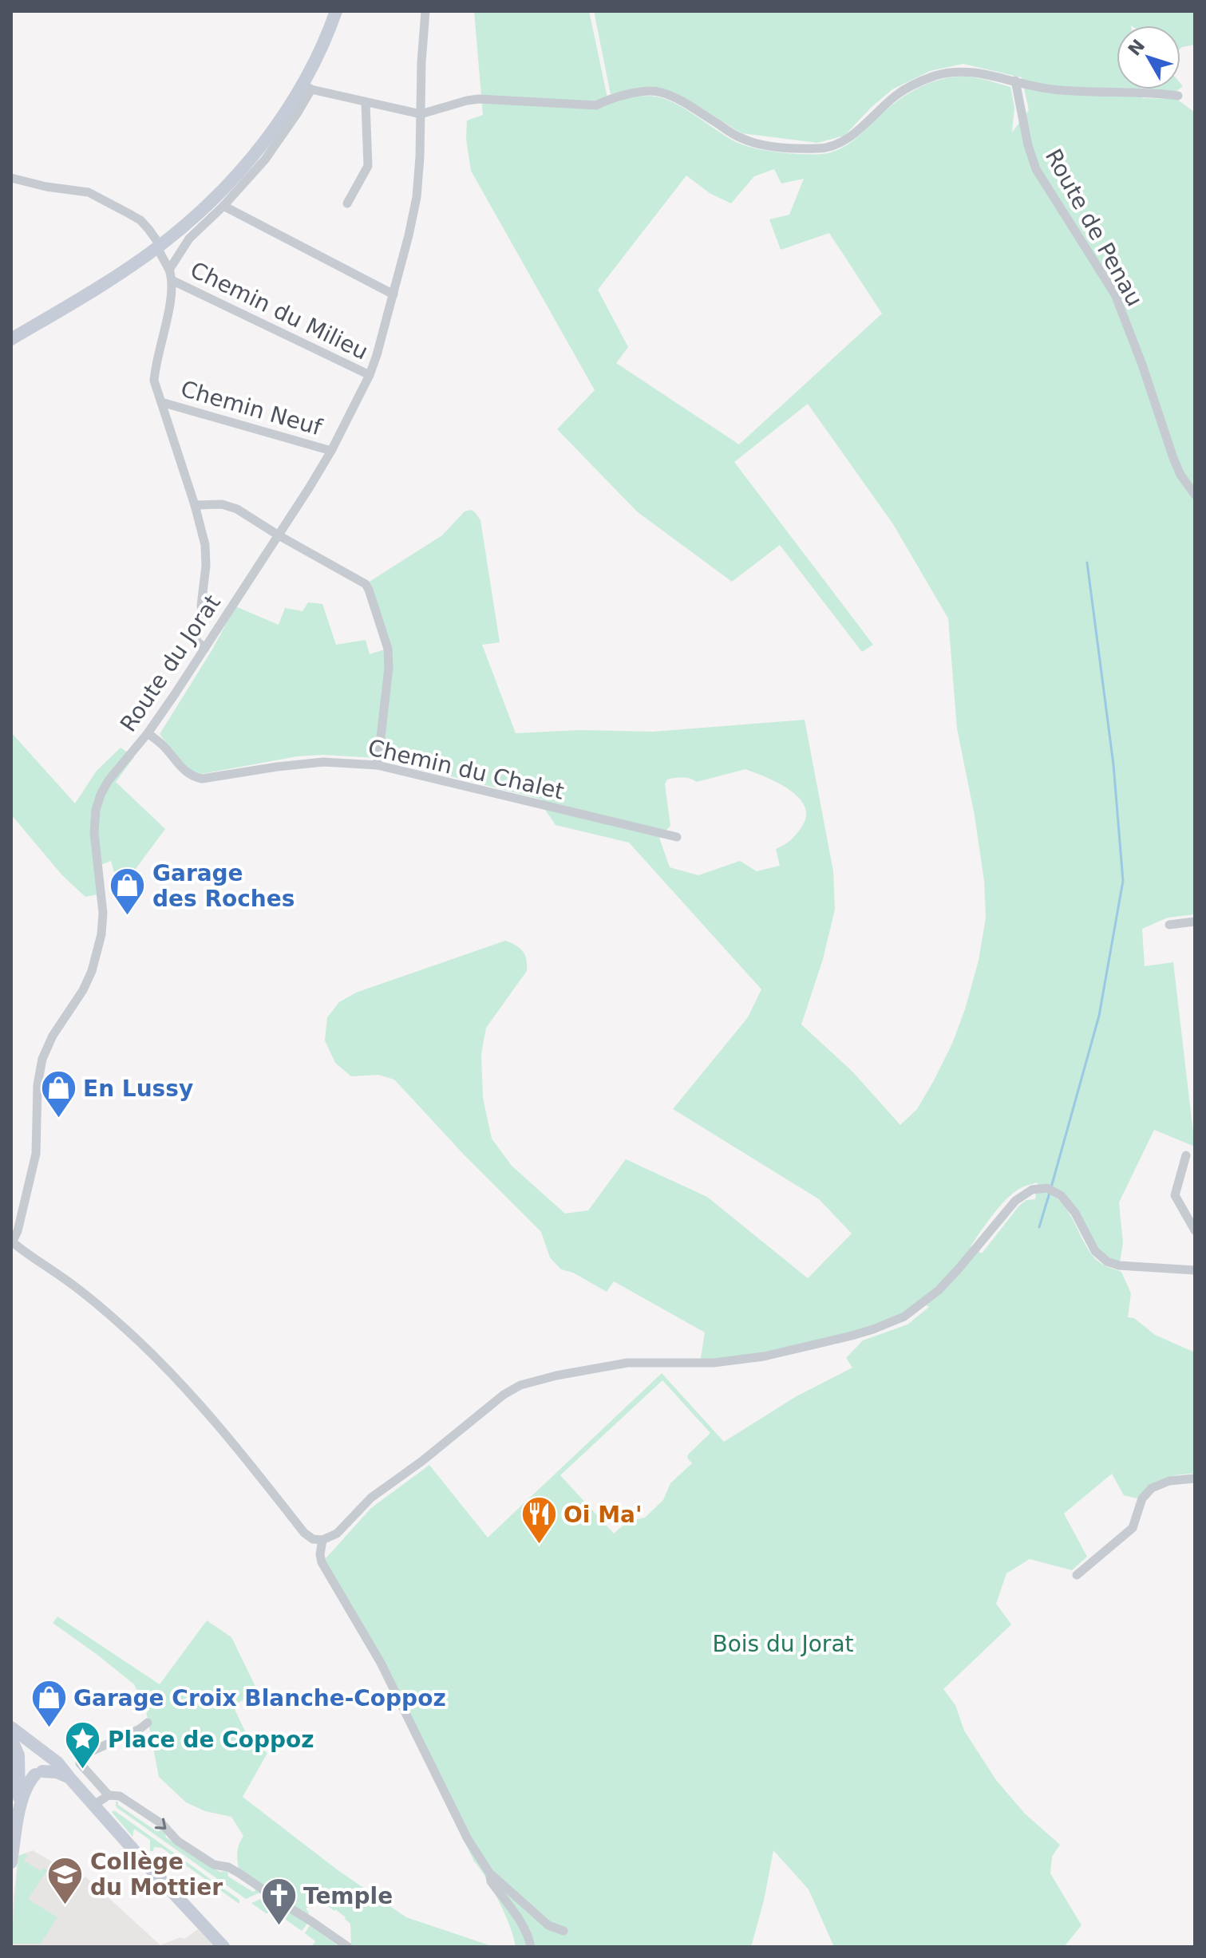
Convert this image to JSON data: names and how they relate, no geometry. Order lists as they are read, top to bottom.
{
  "streets": {
    "street": [
      "Route de Penau",
      "Chemin du Milieu",
      "Chemin Neuf",
      "Route du Jorat",
      "Chemin du Chalet"
    ]
  },
  "crossings": [
    ["Chemin du Milieu", "Route du Jorat"],
    ["Chemin Neuf", "Route du Jorat"],
    ["Route du Jorat", "Chemin du Chalet"]
  ],
  "parks": ["Bois du Jorat"],
  "places": {
    "shop": ["Garage des Roches", "En Lussy", "Garage Croix Blanche-Coppoz"],
    "restaurant": ["Oi Ma'"],
    "place": ["Place de Coppoz"],
    "school or university": ["Collège du Mottier"],
    "church": ["Temple"]
  },
  "north": "top left"
}
